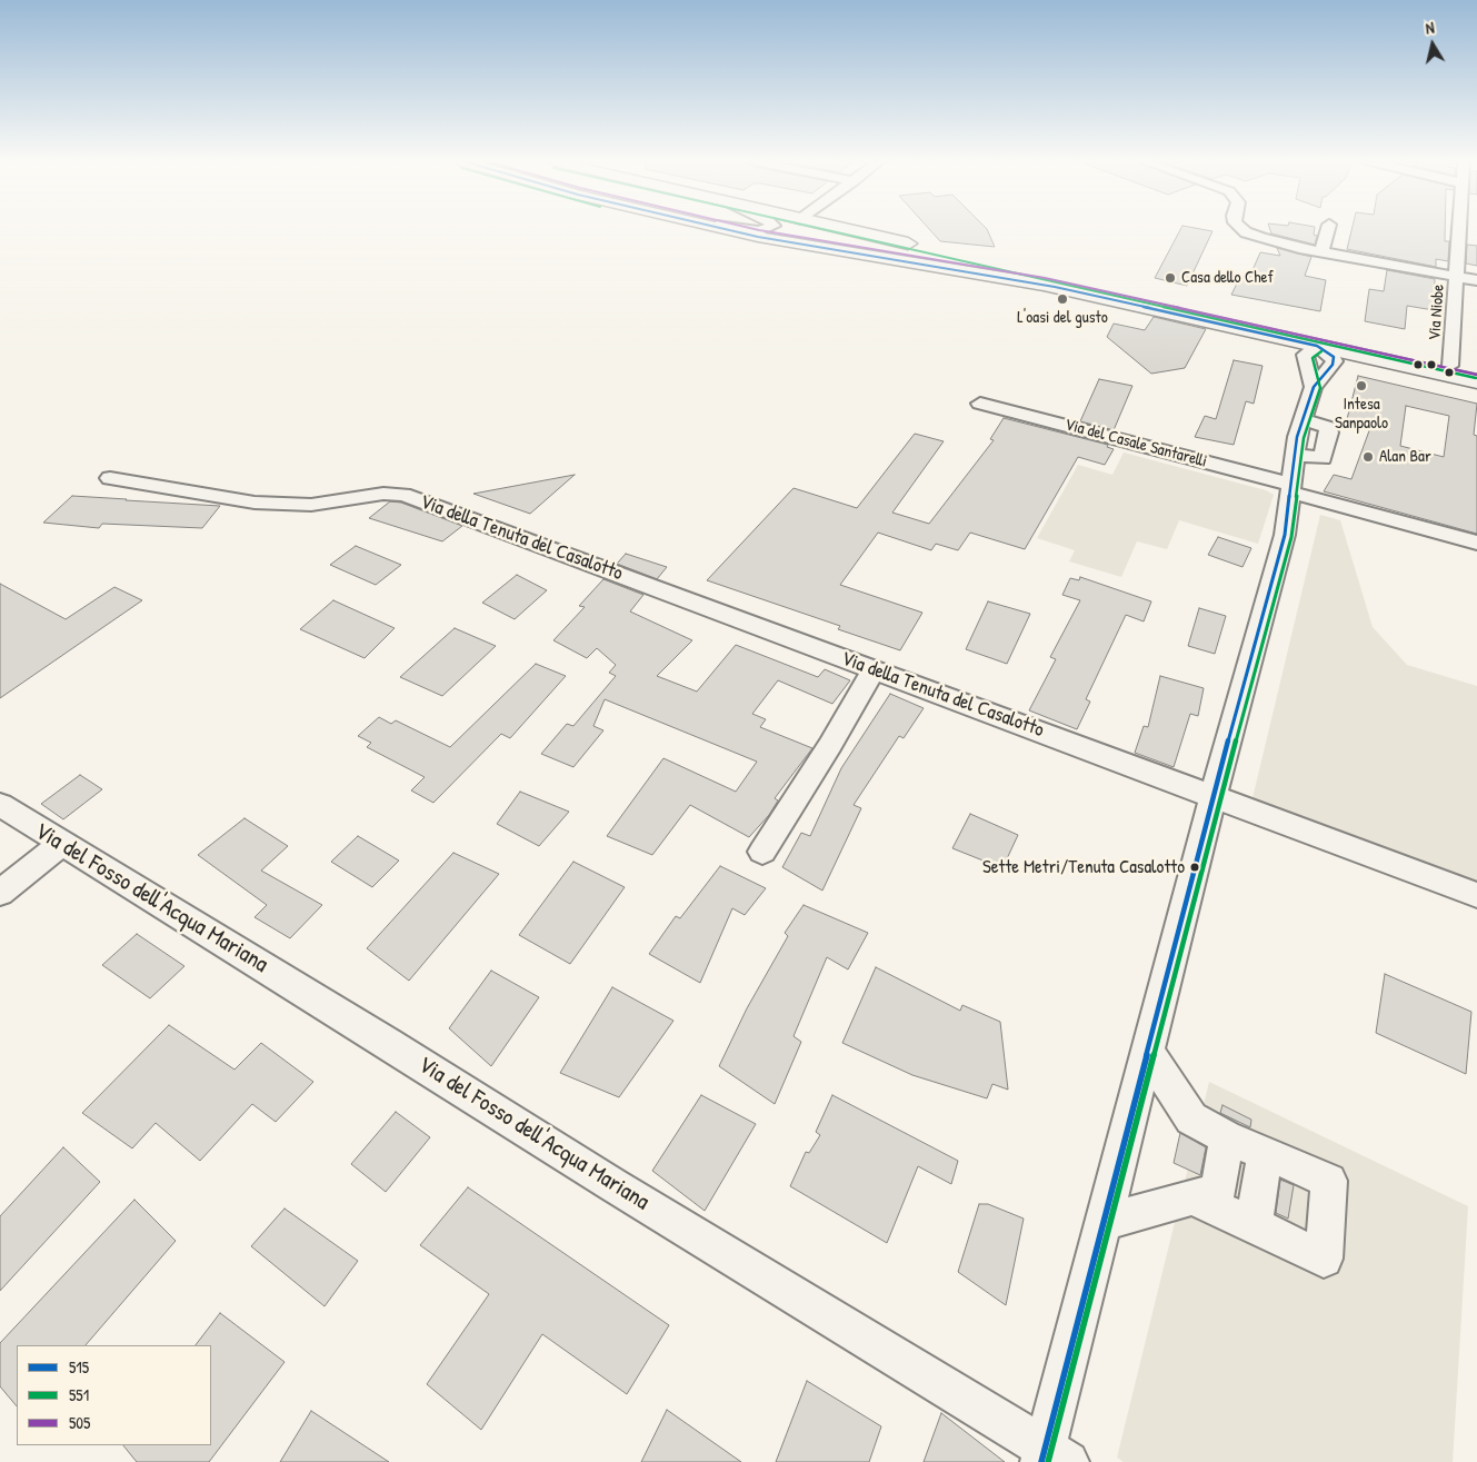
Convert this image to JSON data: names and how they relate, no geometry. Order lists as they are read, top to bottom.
{
  "streets": {
    "street": [
      "Via Niobe",
      "Via del Casale Santarelli",
      "Via della Tenuta del Casalotto",
      "Via del Fosso dell'Acqua Mariana"
    ]
  },
  "places": [
    "Casa dello Chef",
    "L'oasi del gusto",
    "Intesa Sanpaolo",
    "Alan Bar",
    "Sette Metri/Tenuta Casalotto"
  ],
  "lines": ["transit line 515", "transit line 551", "transit line 505"],
  "legend": ["515", "551", "505"],
  "north": "top"
}
